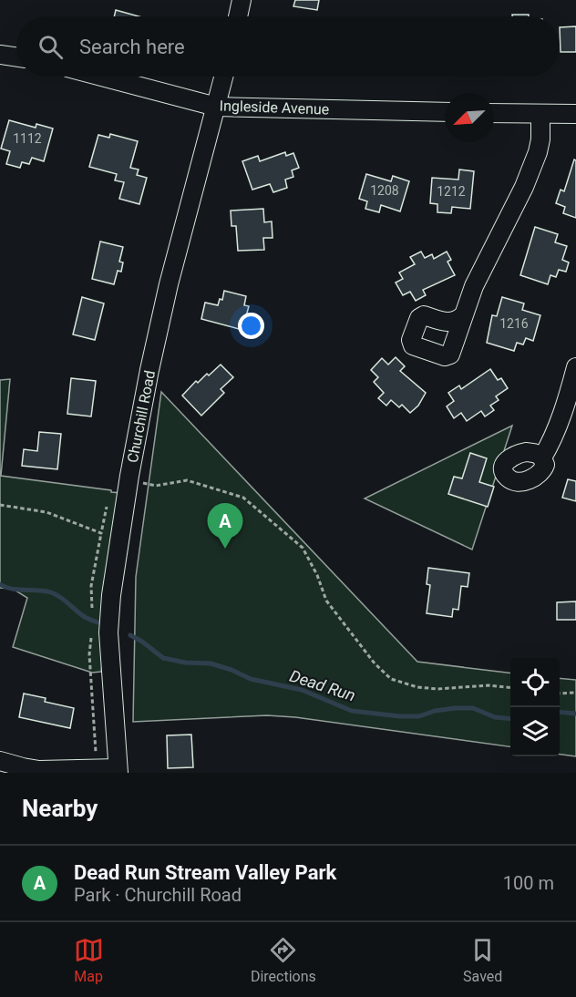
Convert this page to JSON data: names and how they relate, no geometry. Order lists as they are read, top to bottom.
{
  "streets": {
    "street": ["Ingleside Avenue", "Churchill Road"]
  },
  "crossings": [
    ["Ingleside Avenue", "Churchill Road"]
  ],
  "water": ["Dead Run"],
  "house_numbers": [
    "1112",
    "1208",
    "1212",
    "1216"
  ],
  "north": "bottom left",
  "page": {
    "search": "Search here",
    "pins": "A",
    "heading": "Nearby",
    "list": [
      {
        "mark": "A",
        "name": "Dead Run Stream Valley Park",
        "note": "Park · Churchill Road",
        "value": "100 m"
      }
    ],
    "nav": ["Map", "Directions", "Saved"]
  }
}
